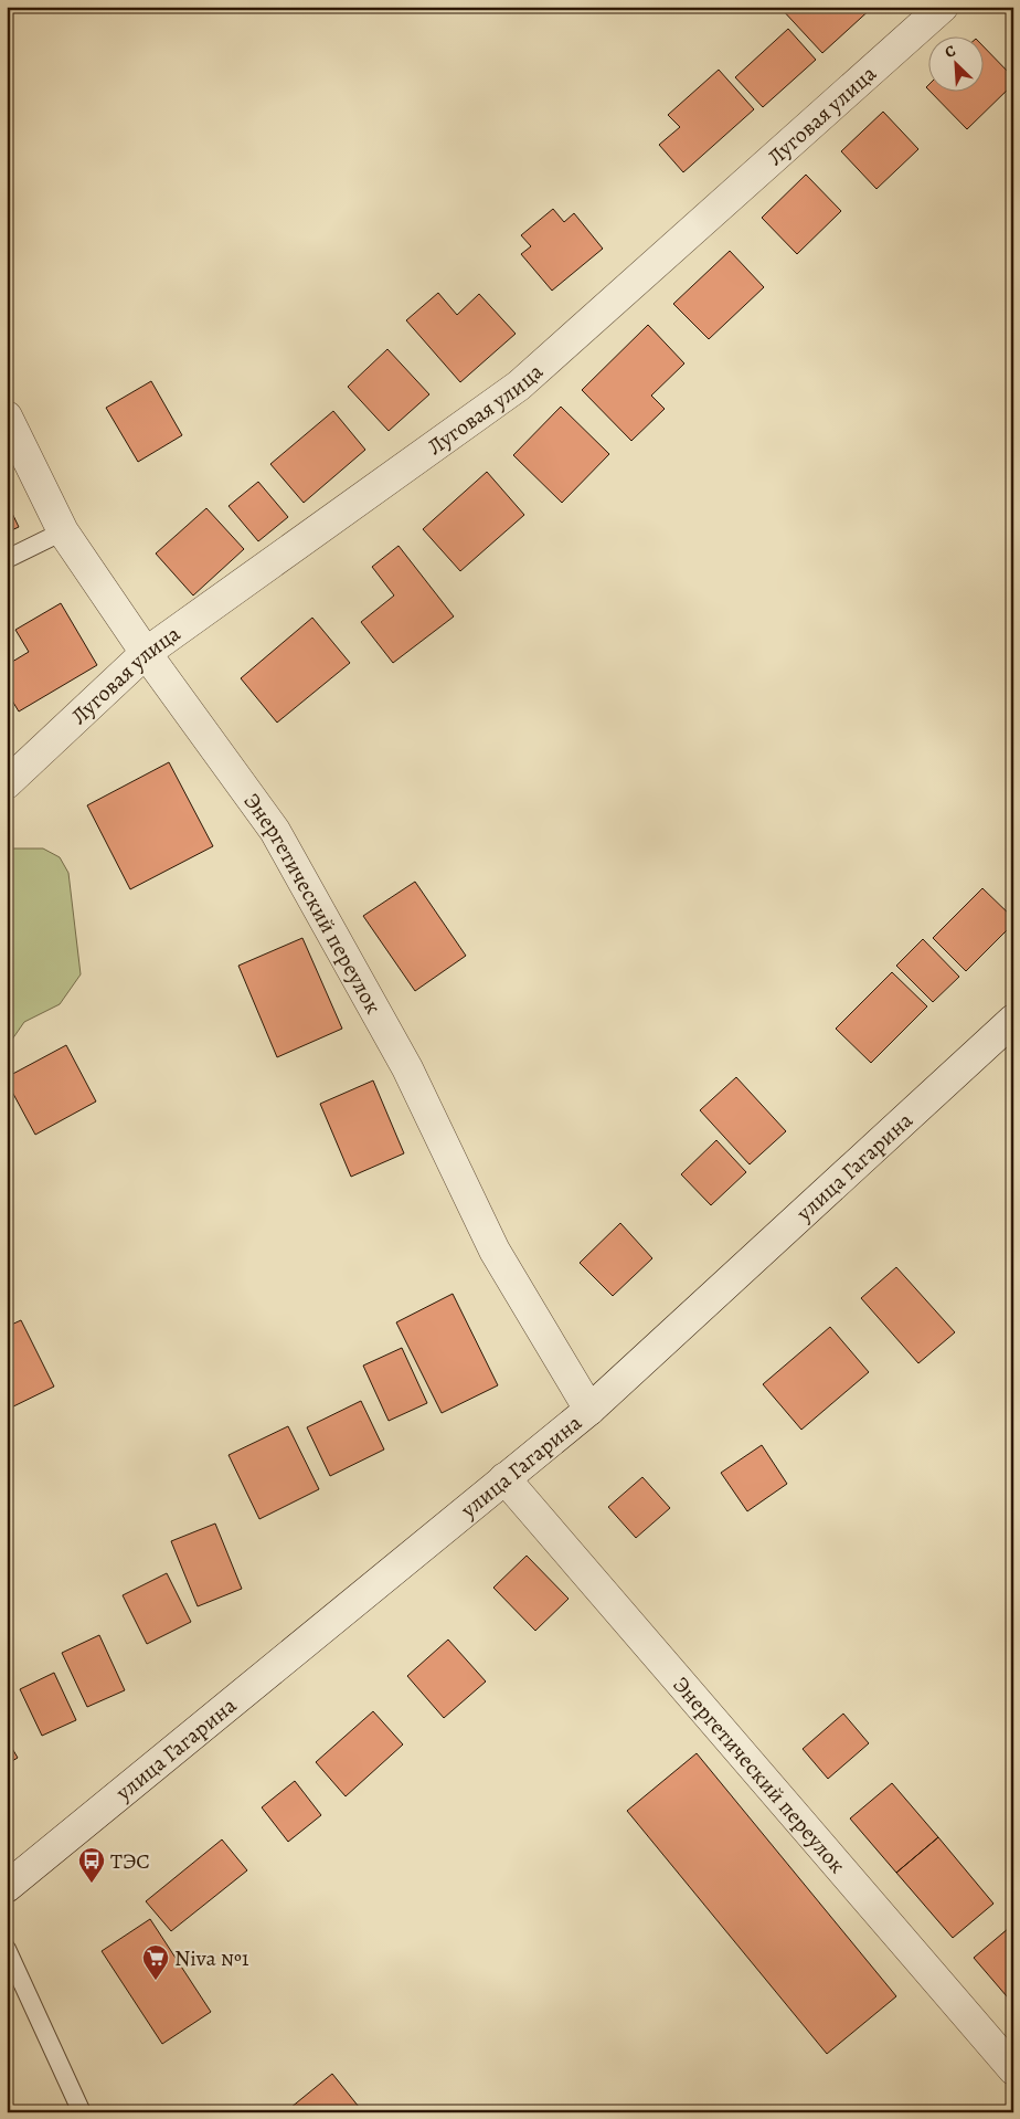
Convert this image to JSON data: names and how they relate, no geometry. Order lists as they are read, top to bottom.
{
  "streets": {
    "street": ["Луговая улица", "Энергетический переулок", "улица Гагарина"]
  },
  "crossings": [
    ["Луговая улица", "Энергетический переулок"],
    ["Энергетический переулок", "улица Гагарина"]
  ],
  "places": {
    "bus stop": ["ТЭС"],
    "supermarket": ["Niva №1"]
  },
  "north": "top left"
}
